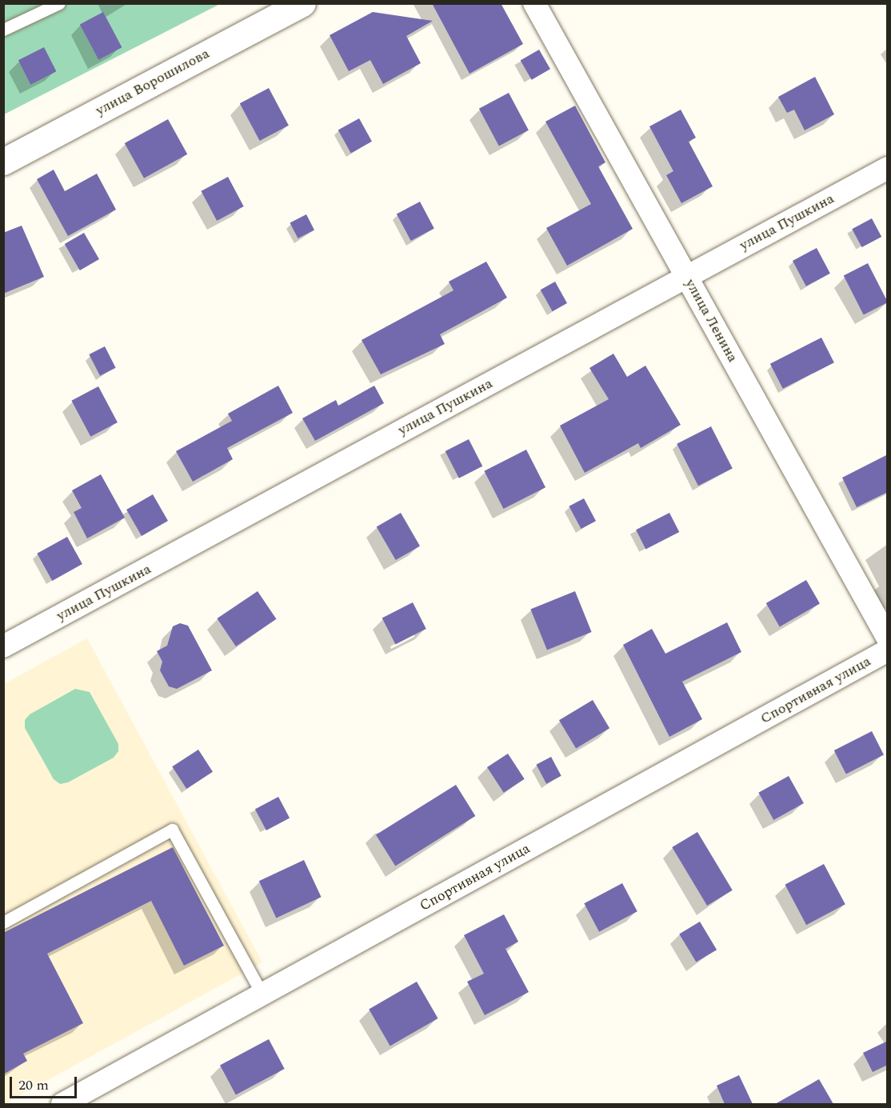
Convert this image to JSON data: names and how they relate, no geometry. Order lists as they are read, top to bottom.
{
  "streets": {
    "street": [
      "улица Ворошилова",
      "улица Пушкина",
      "улица Ленина",
      "Спортивная улица"
    ]
  },
  "crossings": [
    ["улица Пушкина", "улица Ленина"]
  ],
  "scale_bar": "20 m"
}
